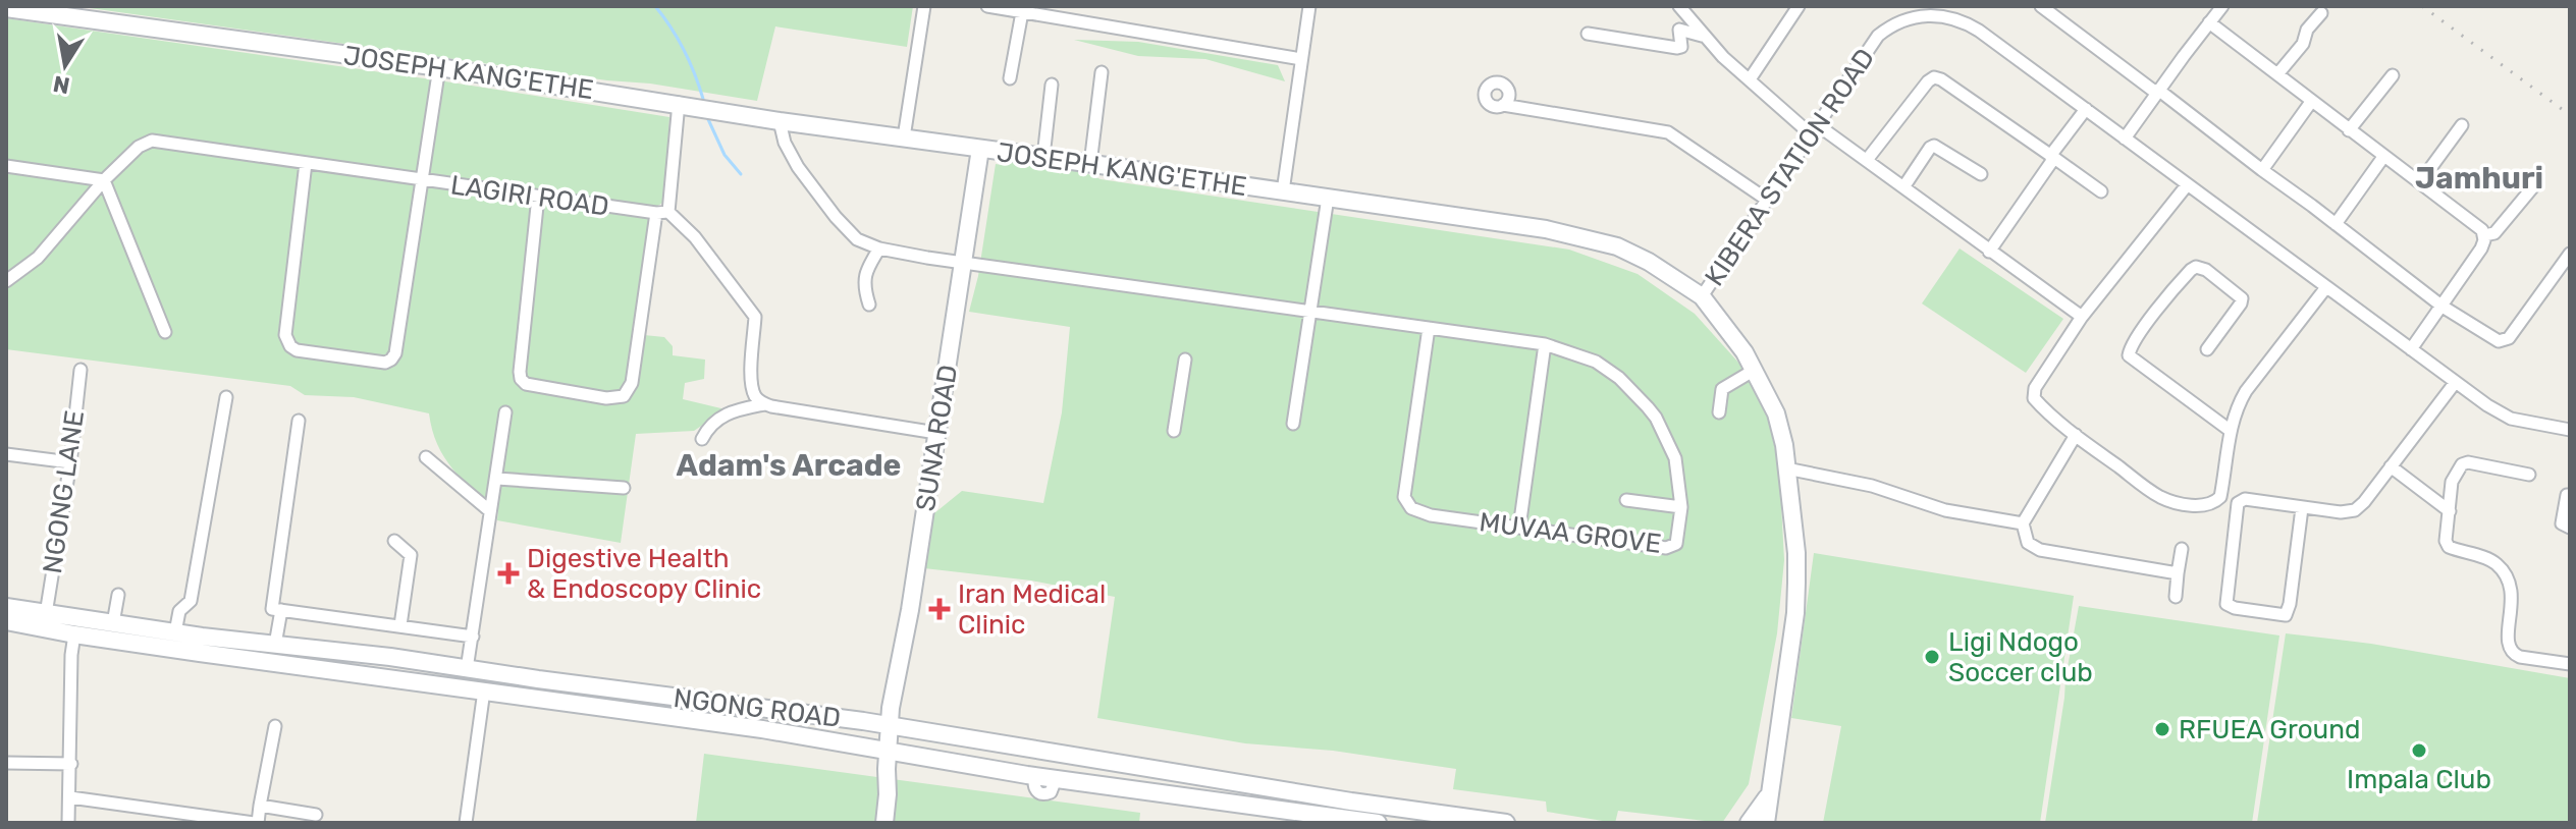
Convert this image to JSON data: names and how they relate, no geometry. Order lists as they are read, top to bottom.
{
  "streets": {
    "street": [
      "JOSEPH KANG'ETHE",
      "KIBERA STATION ROAD",
      "LAGIRI ROAD",
      "SUNA ROAD",
      "NGONG LANE",
      "MUVAA GROVE",
      "NGONG ROAD"
    ]
  },
  "crossings": [
    ["JOSEPH KANG'ETHE", "KIBERA STATION ROAD"],
    ["JOSEPH KANG'ETHE", "SUNA ROAD"],
    ["SUNA ROAD", "NGONG ROAD"],
    ["NGONG LANE", "NGONG ROAD"]
  ],
  "districts": ["Jamhuri", "Adam's Arcade"],
  "places": {
    "health": ["Digestive Health & Endoscopy Clinic", "Iran Medical Clinic"],
    "other": ["Ligi Ndogo Soccer club", "RFUEA Ground", "Impala Club"]
  },
  "north": "bottom"
}
